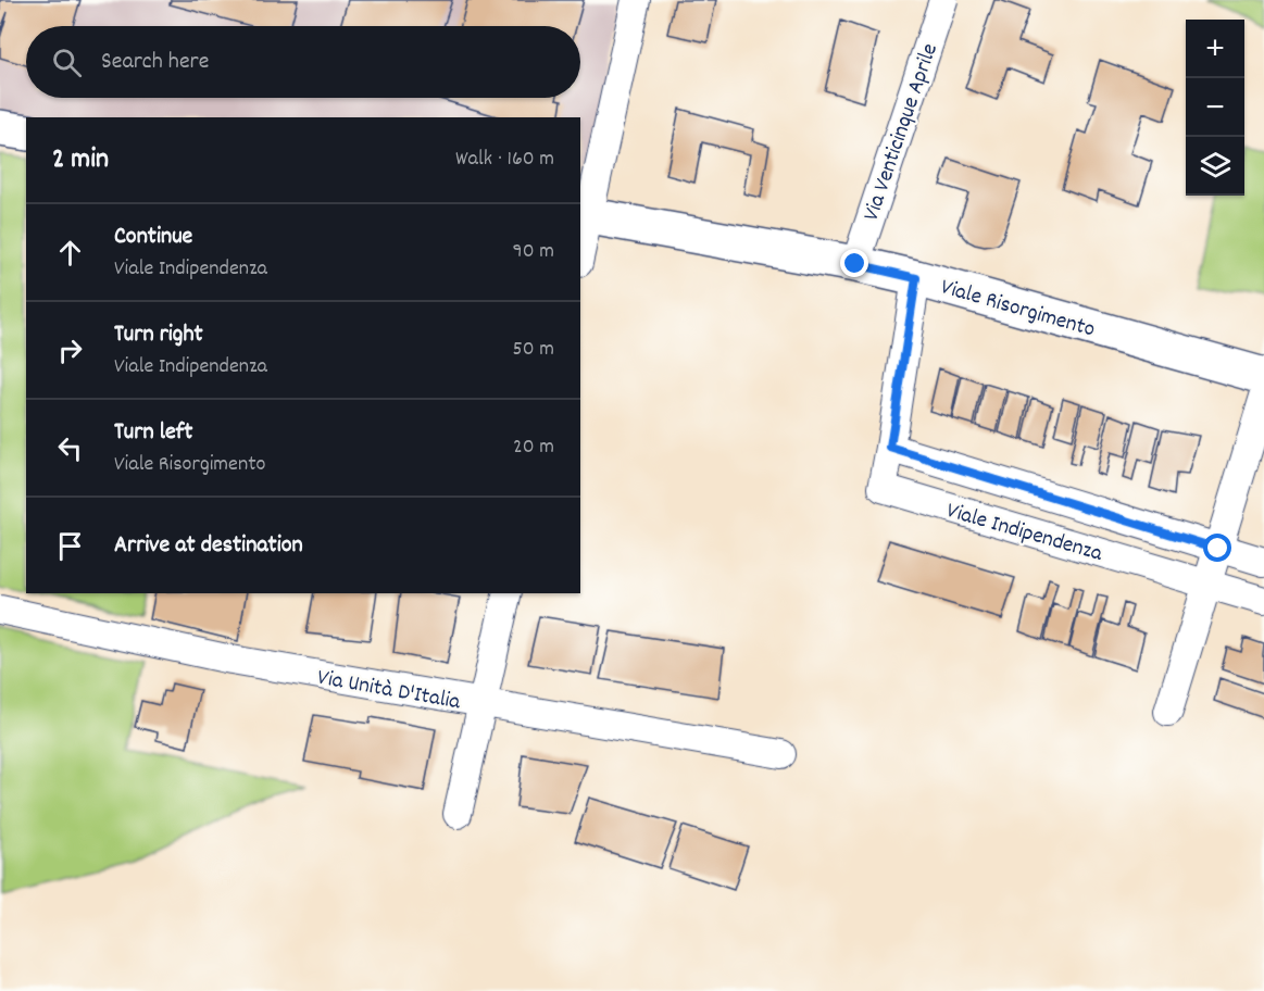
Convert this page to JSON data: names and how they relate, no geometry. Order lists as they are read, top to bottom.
{
  "streets": {
    "street": [
      "Via Venticinque Aprile",
      "Viale Risorgimento",
      "Viale Indipendenza",
      "Via Unità D'Italia"
    ]
  },
  "crossings": [
    ["Via Venticinque Aprile", "Viale Risorgimento"],
    ["Viale Risorgimento", "Viale Indipendenza"]
  ],
  "page": {
    "map_buttons": ["+", "−"],
    "search": "Search here",
    "heading": ["2 min", "Walk · 160 m"],
    "list": [
      ["Continue", "Viale Indipendenza", "90 m"],
      ["Turn right", "Viale Indipendenza", "50 m"],
      ["Turn left", "Viale Risorgimento", "20 m"],
      "Arrive at destination"
    ]
  }
}
